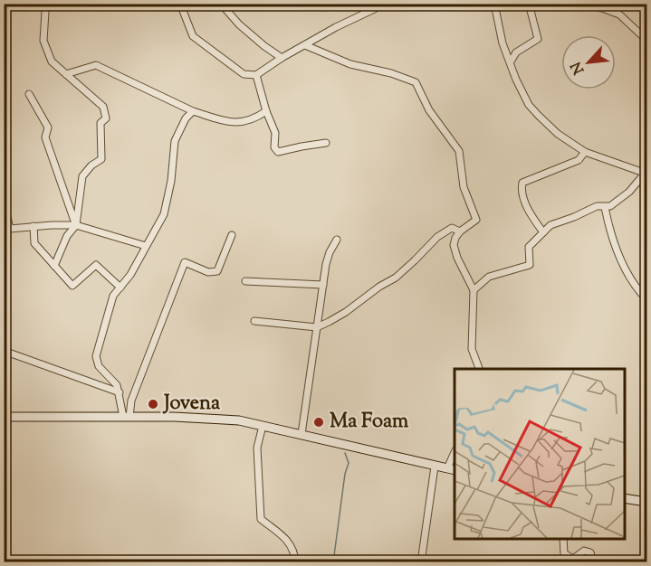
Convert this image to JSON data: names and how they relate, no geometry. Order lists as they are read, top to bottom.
{
  "places": ["Jovena", "Ma Foam"],
  "north": "bottom left"
}
